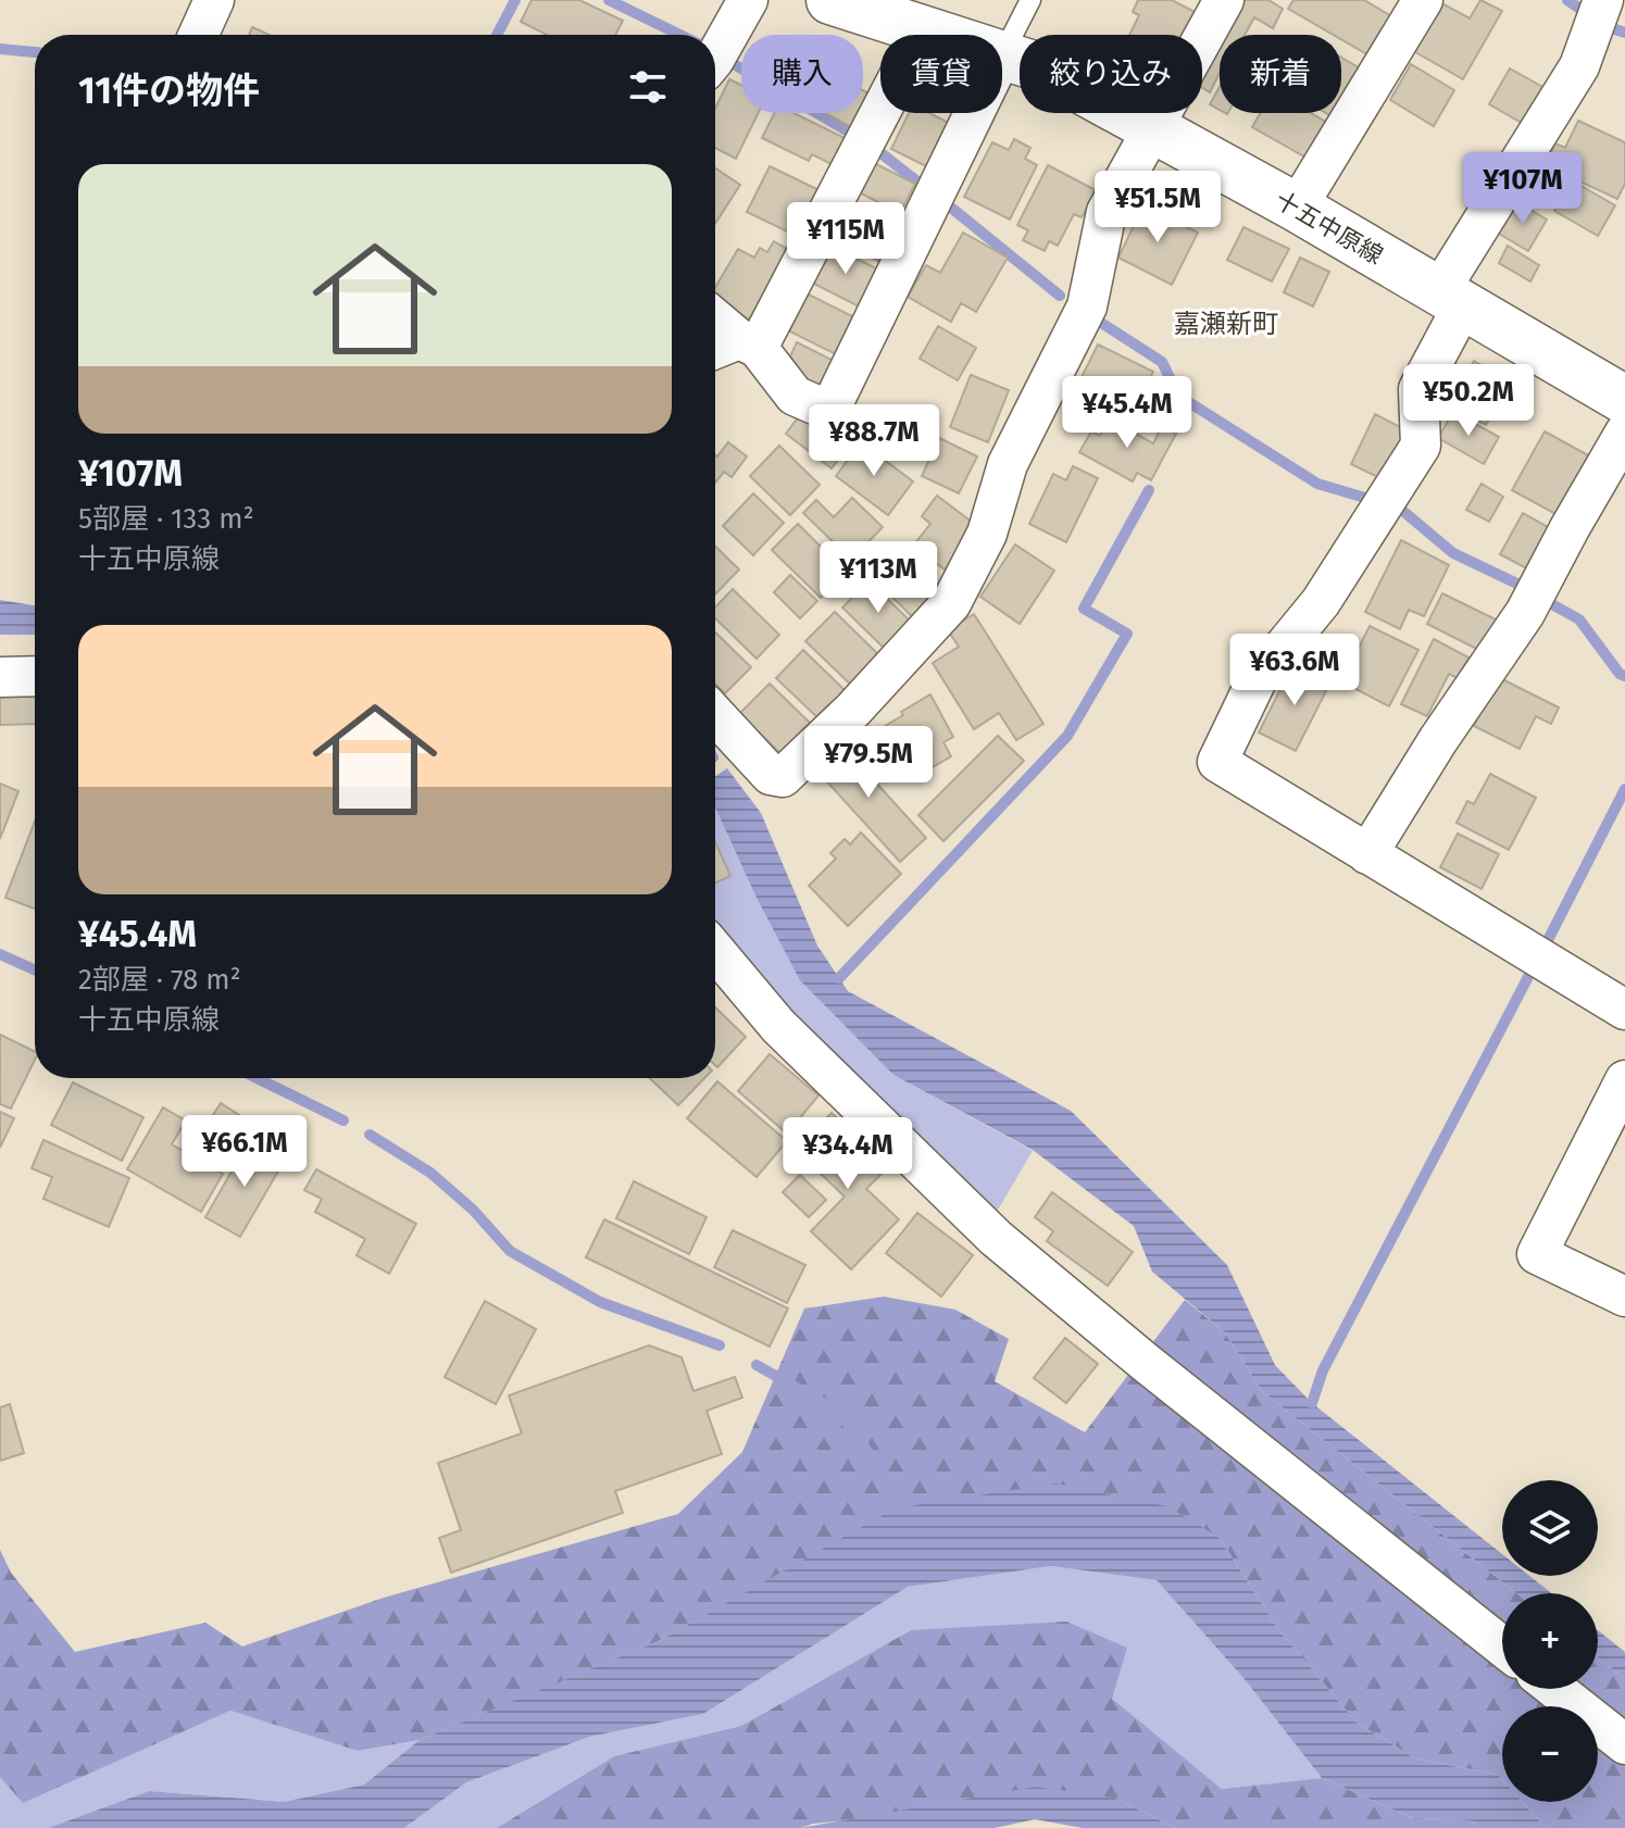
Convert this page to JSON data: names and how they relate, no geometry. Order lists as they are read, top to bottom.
{
  "streets": {
    "main road": ["十五中原線"]
  },
  "districts": ["嘉瀬新町"],
  "page": {
    "chip": [
      "購入",
      "賃貸",
      "絞り込み",
      "新着"
    ],
    "heading": "11件の物件",
    "list": [
      {
        "name": "¥107M",
        "note": "5部屋 · 133 m² · 十五中原線"
      },
      {
        "name": "¥45.4M",
        "note": "2部屋 · 78 m² · 十五中原線"
      }
    ],
    "price": [
      "¥107M",
      "¥51.5M",
      "¥115M",
      "¥50.2M",
      "¥45.4M",
      "¥88.7M",
      "¥113M",
      "¥63.6M",
      "¥79.5M",
      "¥66.1M",
      "¥34.4M"
    ],
    "map_buttons": ["+", "−"]
  }
}
